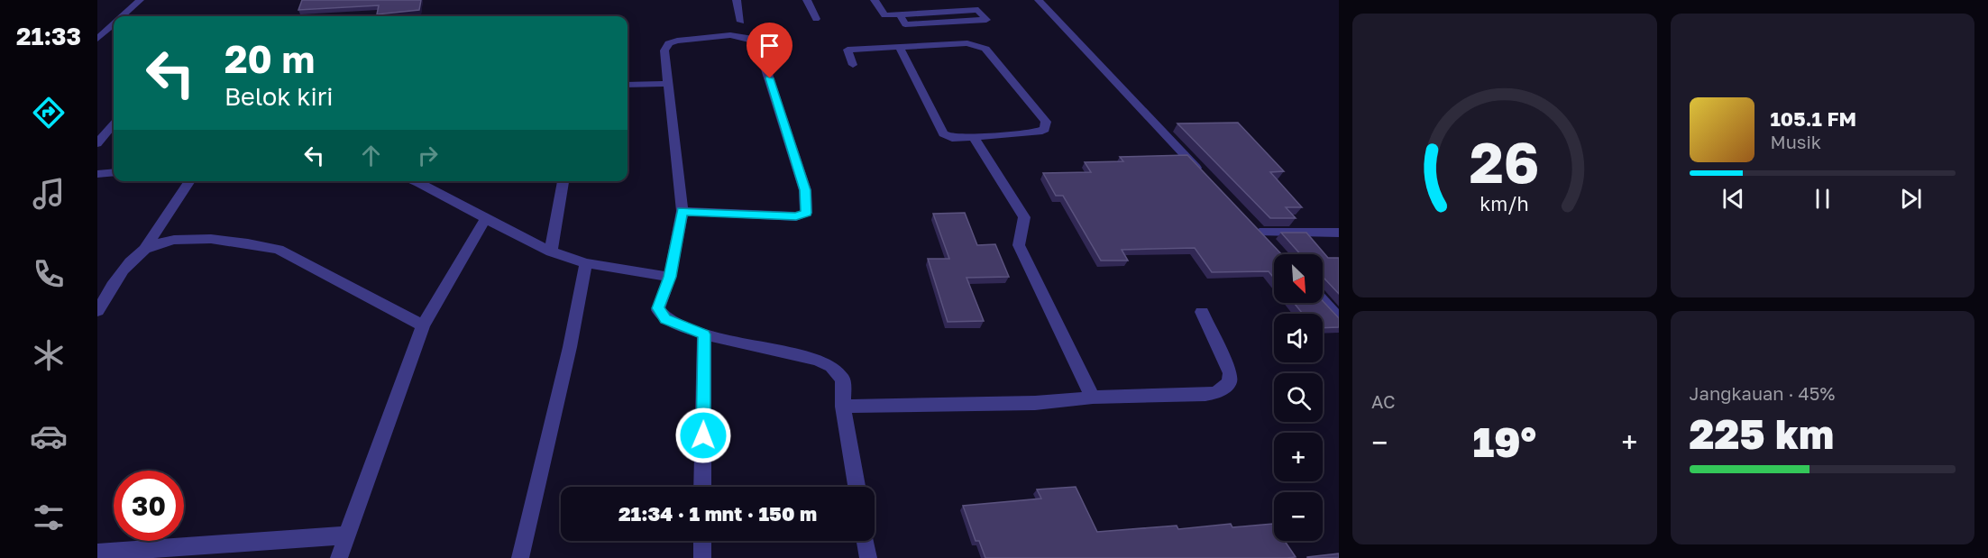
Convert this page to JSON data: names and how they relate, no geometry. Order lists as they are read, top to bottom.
{
  "north": "bottom right",
  "page": {
    "tabs": "21:33",
    "turn": ["20 m", "Belok kiri"],
    "song": ["105.1 FM", "Musik"],
    "map_buttons": ["+", "−"],
    "tile": [
      "AC",
      ["Jangkauan · 45%", "225 km"]
    ],
    "heat": ["−", "19°", "+"],
    "limit": "30",
    "trip": "21:34 · 1 mnt · 150 m",
    "gauge": ["26", "km/h"]
  }
}
